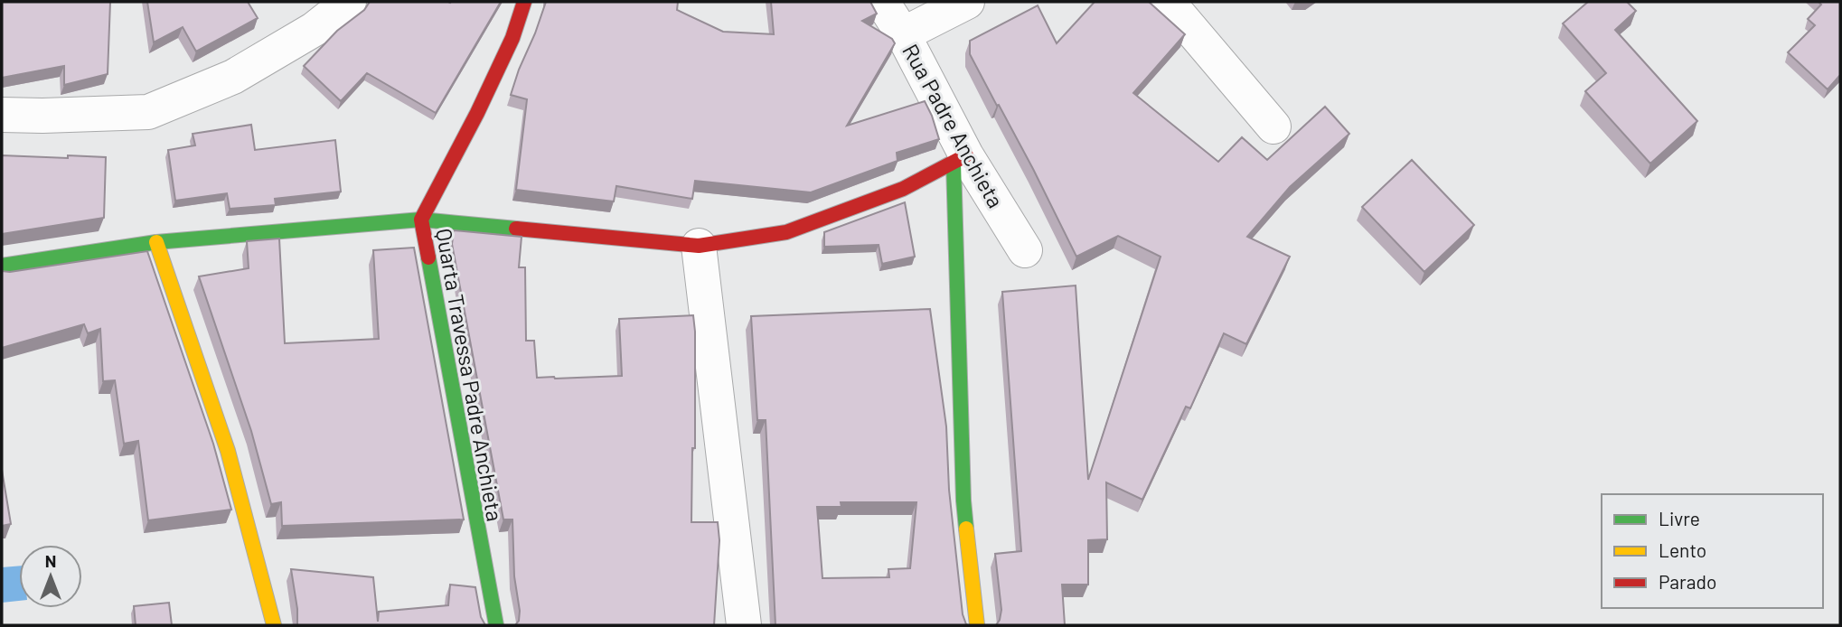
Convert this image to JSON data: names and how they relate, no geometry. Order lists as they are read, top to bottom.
{
  "streets": {
    "street": ["Rua Padre Anchieta", "Quarta Travessa Padre Anchieta"]
  },
  "legend": ["Livre", "Lento", "Parado"],
  "north": "top"
}
